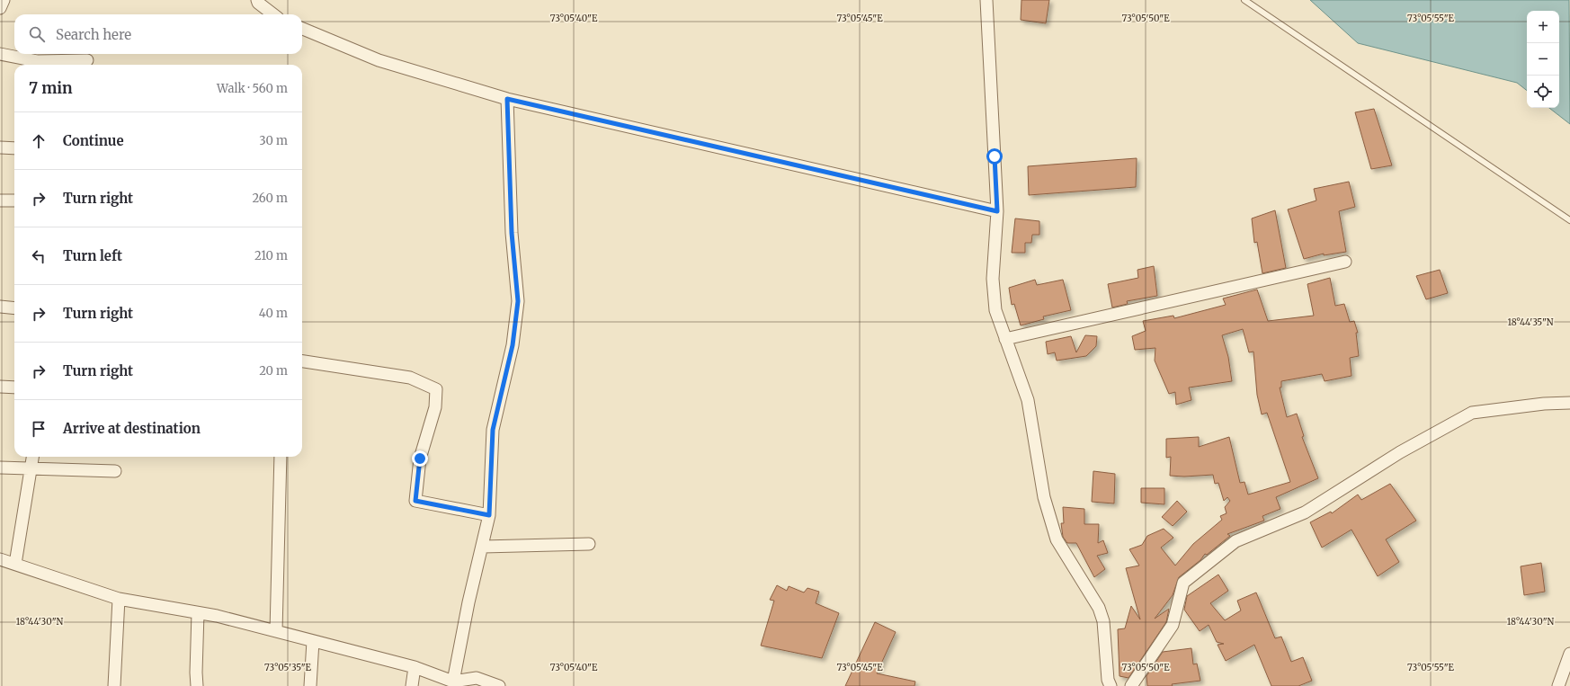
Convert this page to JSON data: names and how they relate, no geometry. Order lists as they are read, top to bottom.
{
  "page": {
    "map_buttons": ["+", "−"],
    "search": "Search here",
    "heading": ["7 min", "Walk · 560 m"],
    "list": [
      ["Continue", "30 m"],
      ["Turn right", "260 m"],
      ["Turn left", "210 m"],
      ["Turn right", "40 m"],
      ["Turn right", "20 m"],
      "Arrive at destination"
    ]
  },
  "coordinates": [
    "73°05'40\"E",
    "73°05'45\"E",
    "73°05'50\"E",
    "73°05'55\"E",
    "18°44'35\"N",
    "18°44'30\"N",
    "73°05'35\"E"
  ]
}
